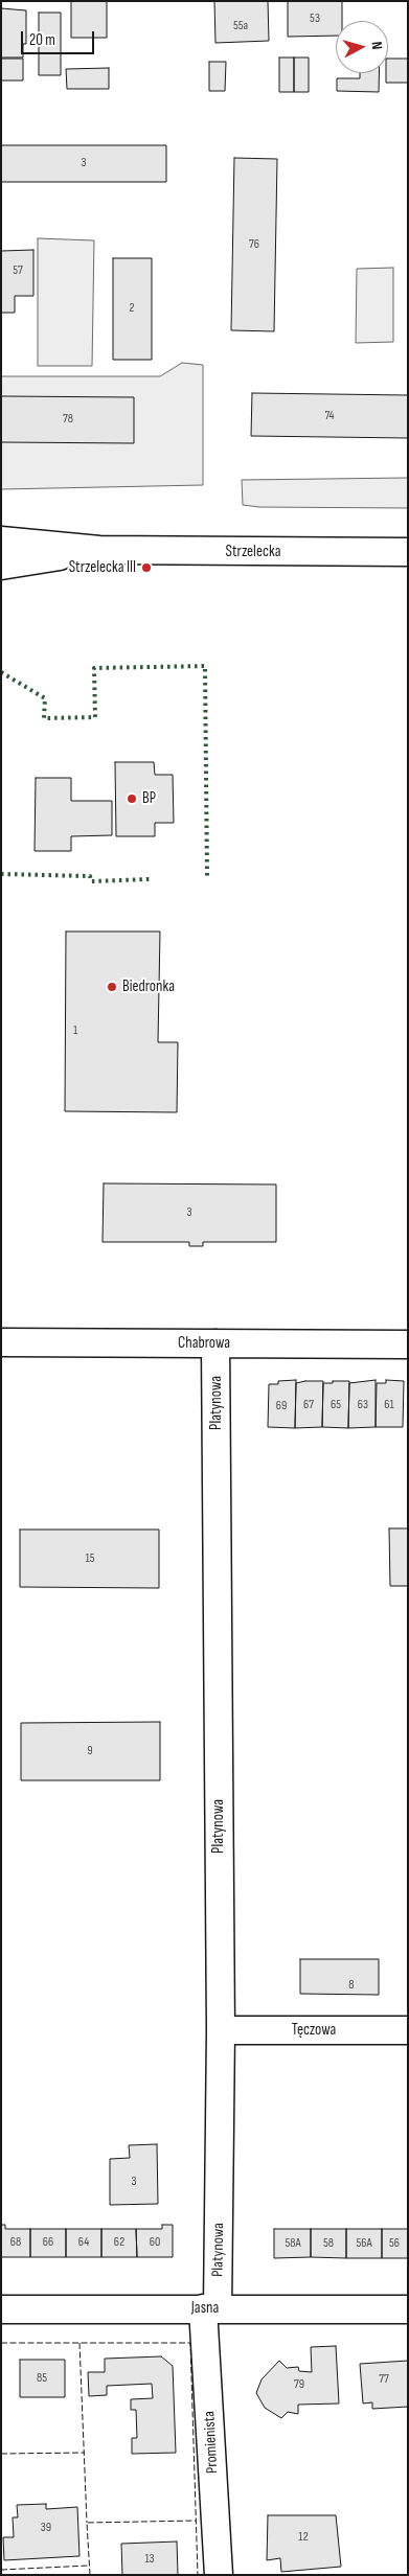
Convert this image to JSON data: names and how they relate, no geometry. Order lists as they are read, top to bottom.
{
  "streets": {
    "street": [
      "Strzelecka",
      "Chabrowa",
      "Platynowa",
      "Tęczowa",
      "Jasna",
      "Promienista"
    ]
  },
  "crossings": [
    ["Chabrowa", "Platynowa"],
    ["Platynowa", "Tęczowa"],
    ["Platynowa", "Jasna"],
    ["Platynowa", "Promienista"],
    ["Jasna", "Promienista"]
  ],
  "places": ["Strzelecka III", "BP", "Biedronka"],
  "house_numbers": [
    "53",
    "55a",
    "3",
    "76",
    "57",
    "2",
    "74",
    "78",
    "1",
    "3",
    "67",
    "65",
    "63",
    "61",
    "69",
    "15",
    "9",
    "8",
    "3",
    "68",
    "66",
    "64",
    "62",
    "60",
    "58A",
    "58",
    "56A",
    "56",
    "85",
    "77",
    "79",
    "39",
    "12",
    "13"
  ],
  "scale_bar": "20 m",
  "north": "right"
}
